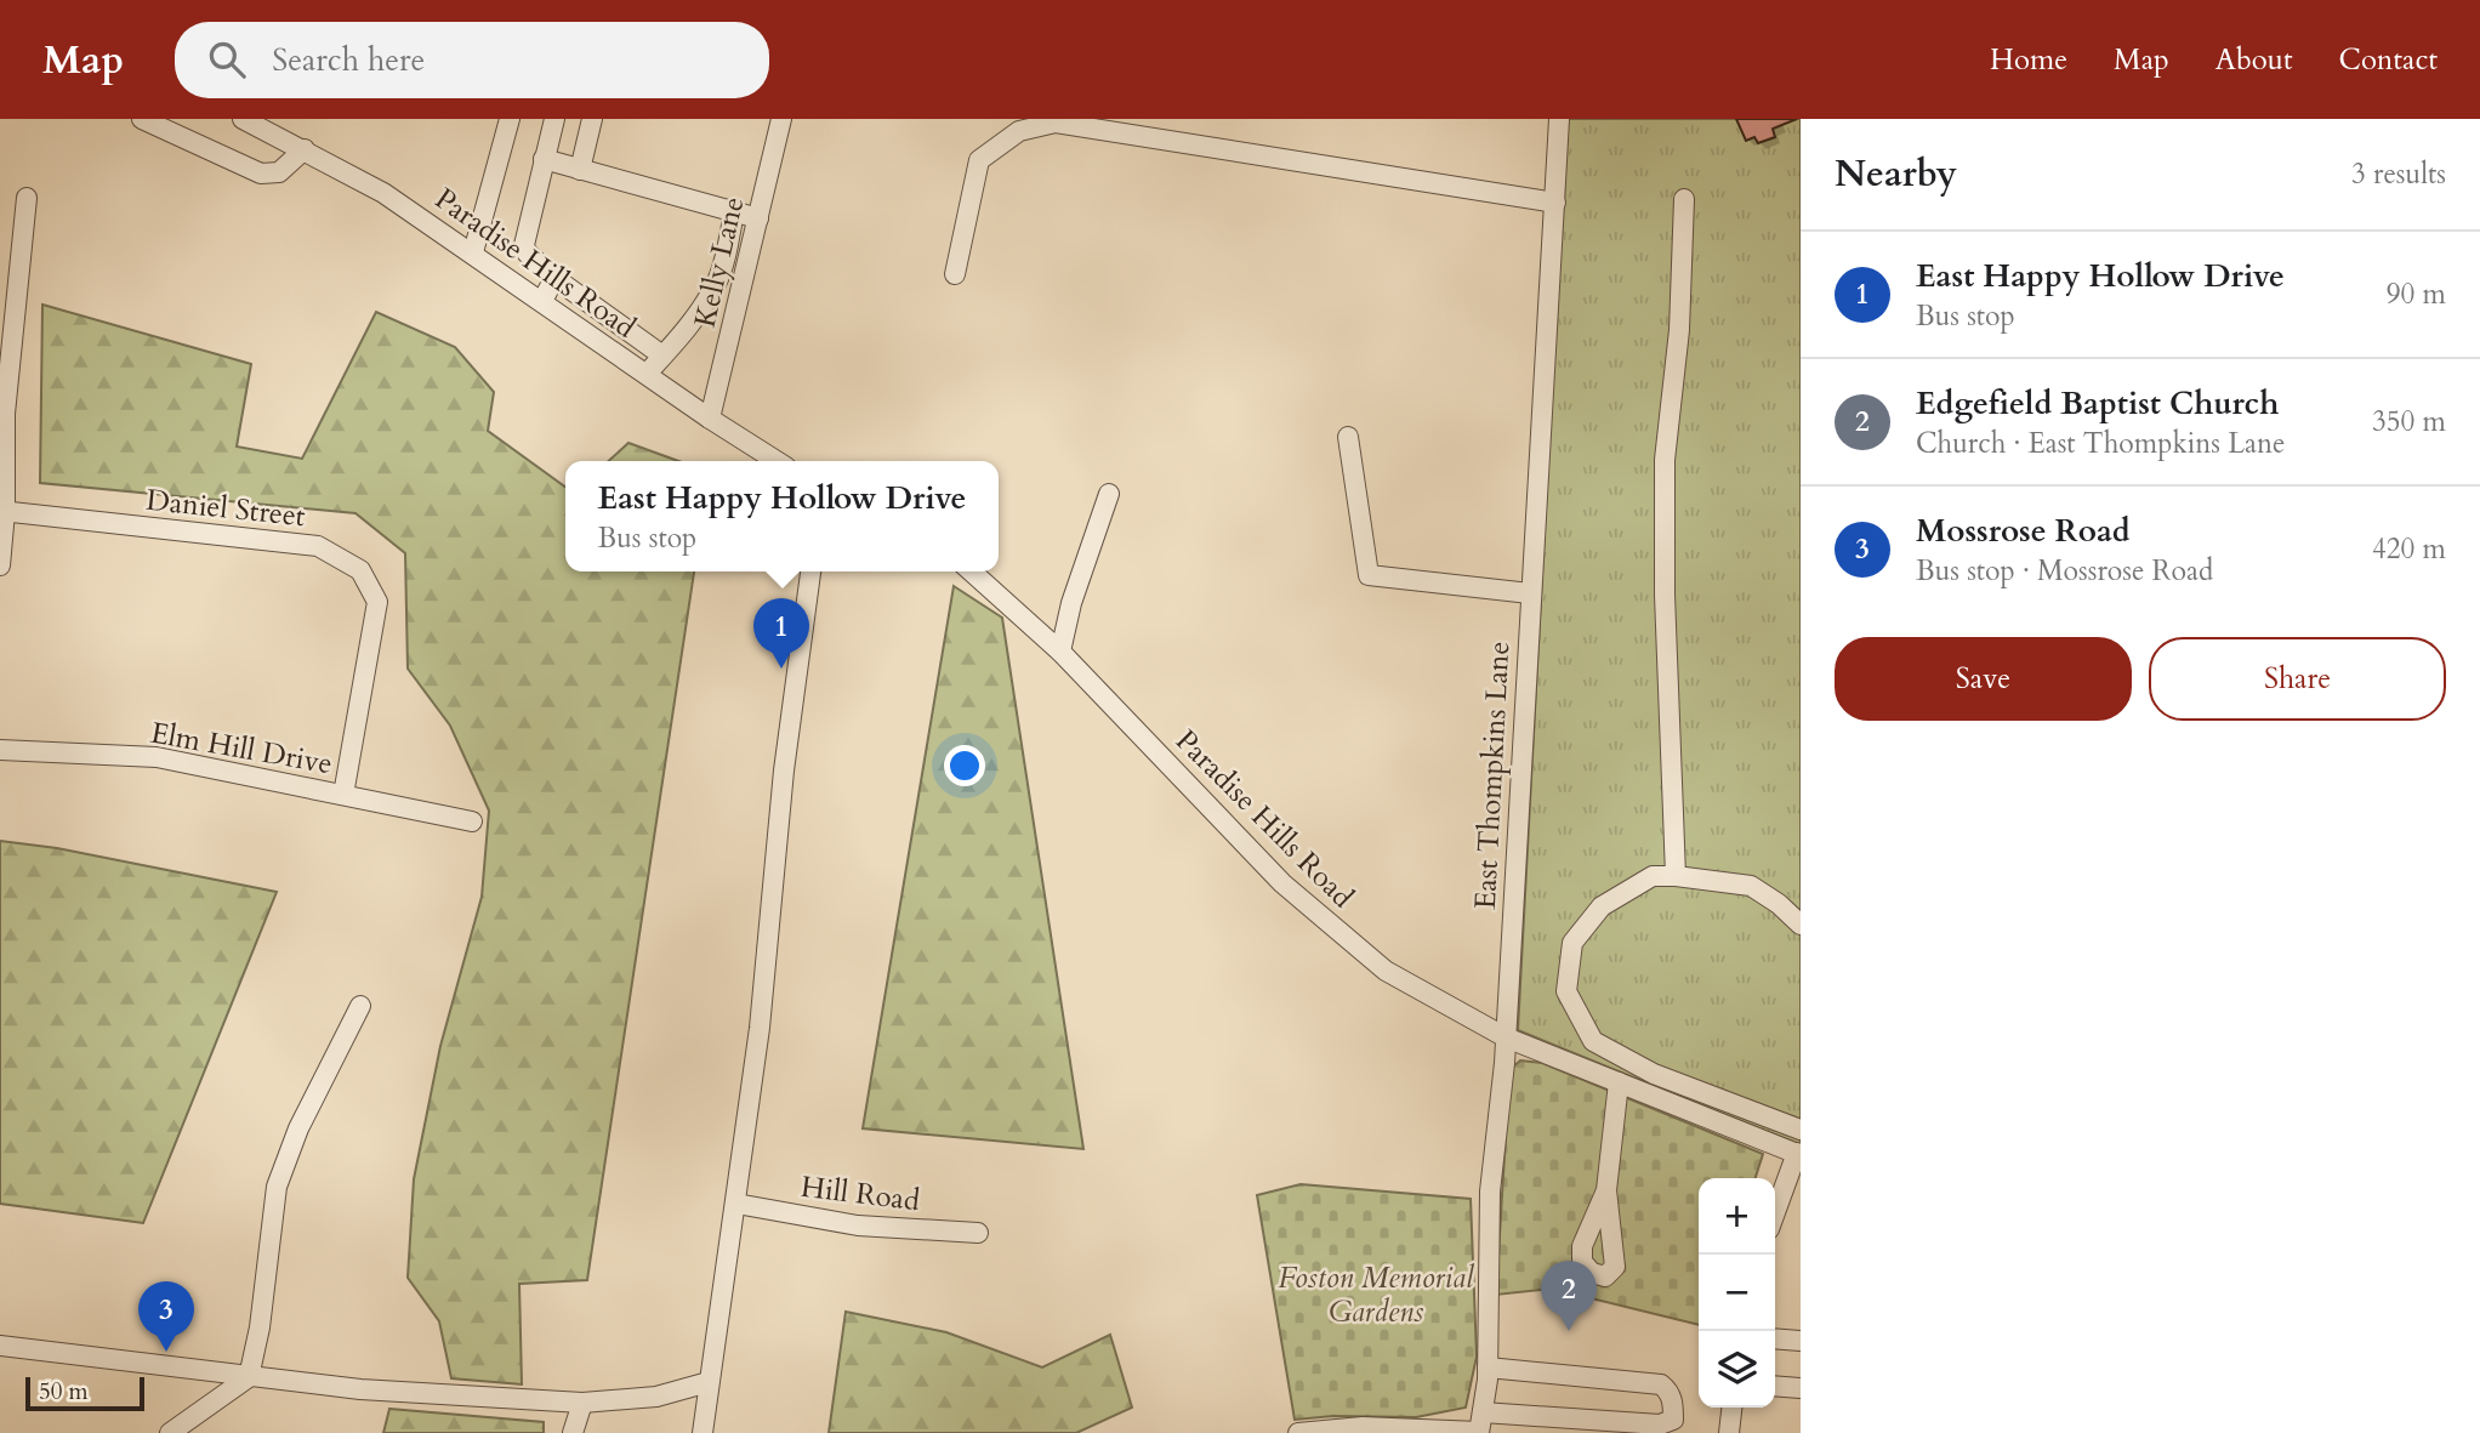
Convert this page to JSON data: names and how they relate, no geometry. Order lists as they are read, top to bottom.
{
  "streets": {
    "street": [
      "Kelly Lane",
      "Paradise Hills Road",
      "Daniel Street",
      "Elm Hill Drive",
      "East Thompkins Lane",
      "Hill Road"
    ]
  },
  "crossings": [
    ["Kelly Lane", "Paradise Hills Road"],
    ["Paradise Hills Road", "East Thompkins Lane"],
    ["Daniel Street", "Elm Hill Drive"]
  ],
  "parks": ["Foston Memorial Gardens"],
  "scale_bar": "50 m",
  "page": {
    "header": "Map",
    "search": "Search here",
    "nav": [
      "Home",
      "Map",
      "About",
      "Contact"
    ],
    "heading": ["Nearby", "3 results"],
    "list": [
      {
        "mark": "1",
        "name": "East Happy Hollow Drive",
        "note": "Bus stop",
        "value": "90 m"
      },
      {
        "mark": "2",
        "name": "Edgefield Baptist Church",
        "note": "Church · East Thompkins Lane",
        "value": "350 m"
      },
      {
        "mark": "3",
        "name": "Mossrose Road",
        "note": "Bus stop · Mossrose Road",
        "value": "420 m"
      }
    ],
    "popup": ["East Happy Hollow Drive", "Bus stop"],
    "pins": ["1", "2", "3"],
    "buttons": ["Save", "Share"],
    "map_buttons": ["+", "−"],
    "scale": "50 m"
  }
}
